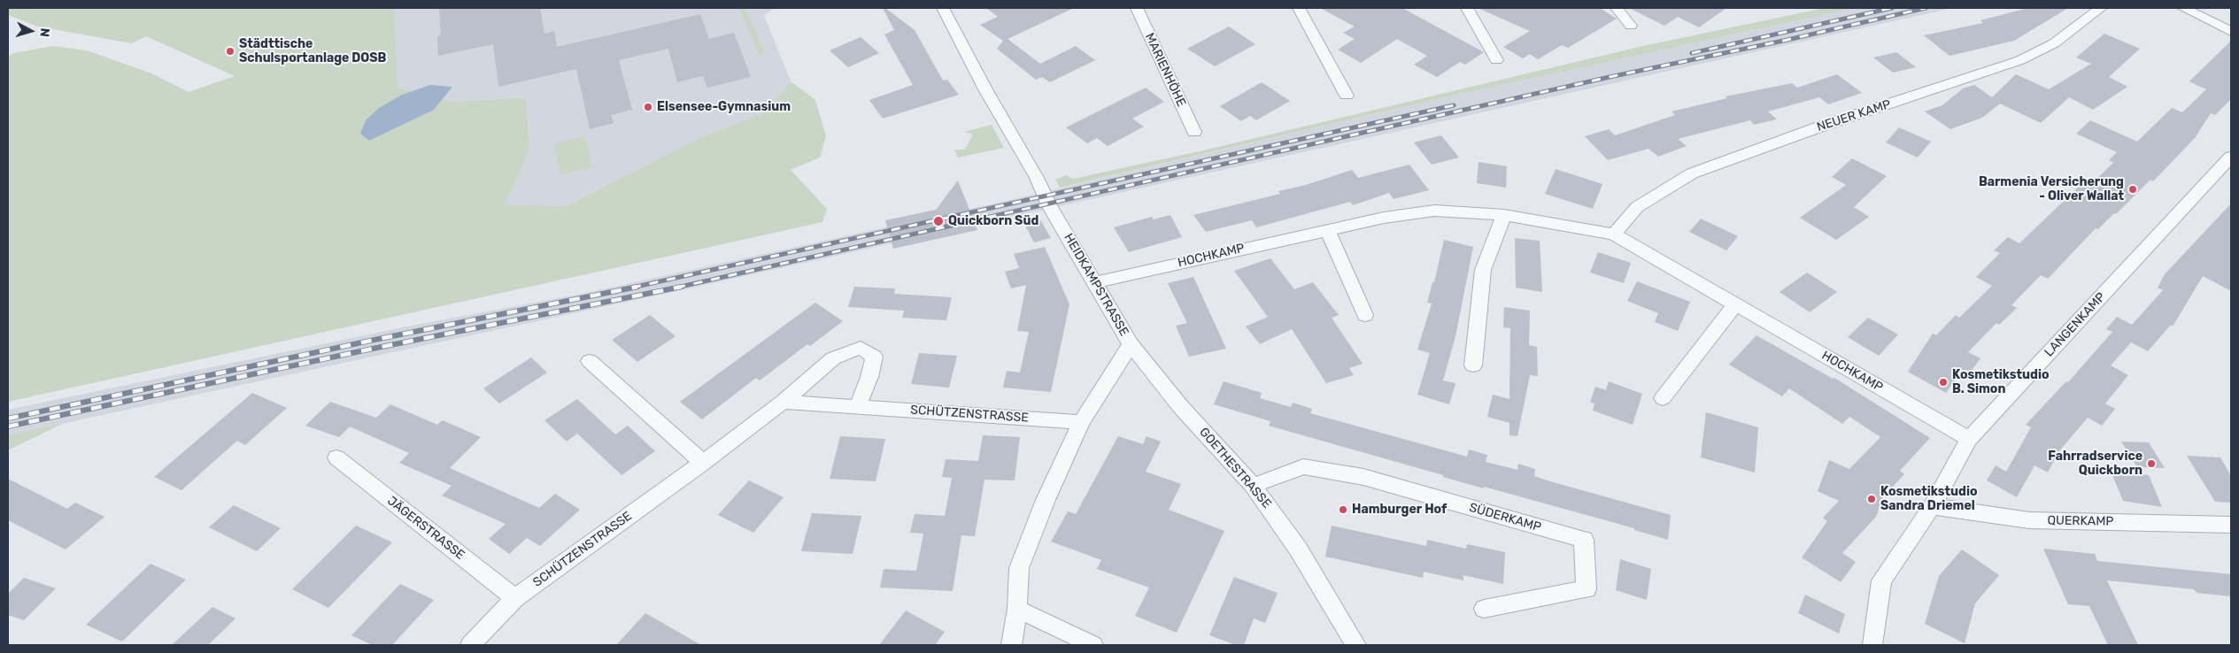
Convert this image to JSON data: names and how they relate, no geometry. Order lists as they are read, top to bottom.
{
  "streets": {
    "street": [
      "MARIENHÖHE",
      "NEUER KAMP",
      "HOCHKAMP",
      "HEIDKAMPSTRASSE",
      "LANGENKAMP",
      "SCHÜTZENSTRASSE",
      "GOETHESTRASSE",
      "SÜDERKAMP",
      "QUERKAMP",
      "JÄGERSTRASSE"
    ]
  },
  "crossings": [
    ["NEUER KAMP", "HOCHKAMP"],
    ["HOCHKAMP", "HEIDKAMPSTRASSE"],
    ["HOCHKAMP", "LANGENKAMP"],
    ["HEIDKAMPSTRASSE", "SCHÜTZENSTRASSE"],
    ["HEIDKAMPSTRASSE", "GOETHESTRASSE"],
    ["LANGENKAMP", "QUERKAMP"],
    ["SCHÜTZENSTRASSE", "JÄGERSTRASSE"],
    ["GOETHESTRASSE", "SÜDERKAMP"]
  ],
  "places": [
    "Städttische Schulsportanlage DOSB",
    "Elsensee-Gymnasium",
    "Barmenia Versicherung - Oliver Wallat",
    "Quickborn Süd",
    "Kosmetikstudio B. Simon",
    "Fahrradservice Quickborn",
    "Kosmetikstudio Sandra Driemel",
    "Hamburger Hof"
  ],
  "north": "right"
}
